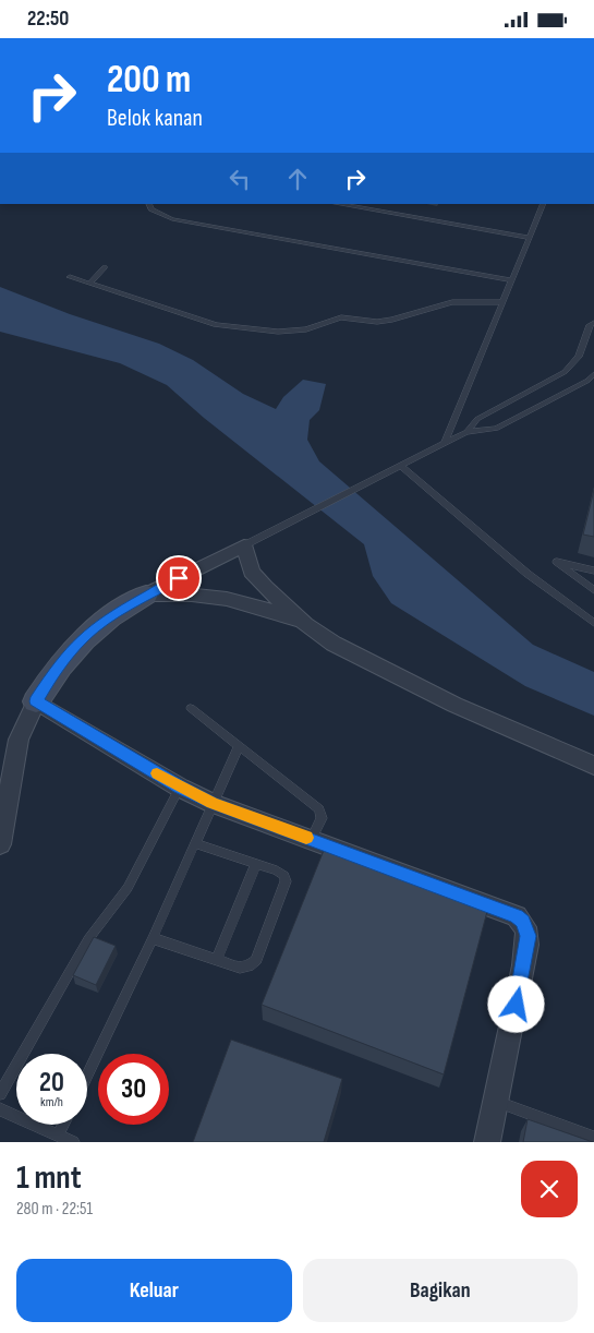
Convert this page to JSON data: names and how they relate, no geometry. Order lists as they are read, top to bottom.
{
  "page": {
    "status": "22:50",
    "turn": ["200 m", "Belok kanan"],
    "speed": "20 km/h",
    "limit": "30",
    "heading": ["1 mnt", "280 m · 22:51"],
    "buttons": ["Keluar", "Bagikan"]
  }
}
